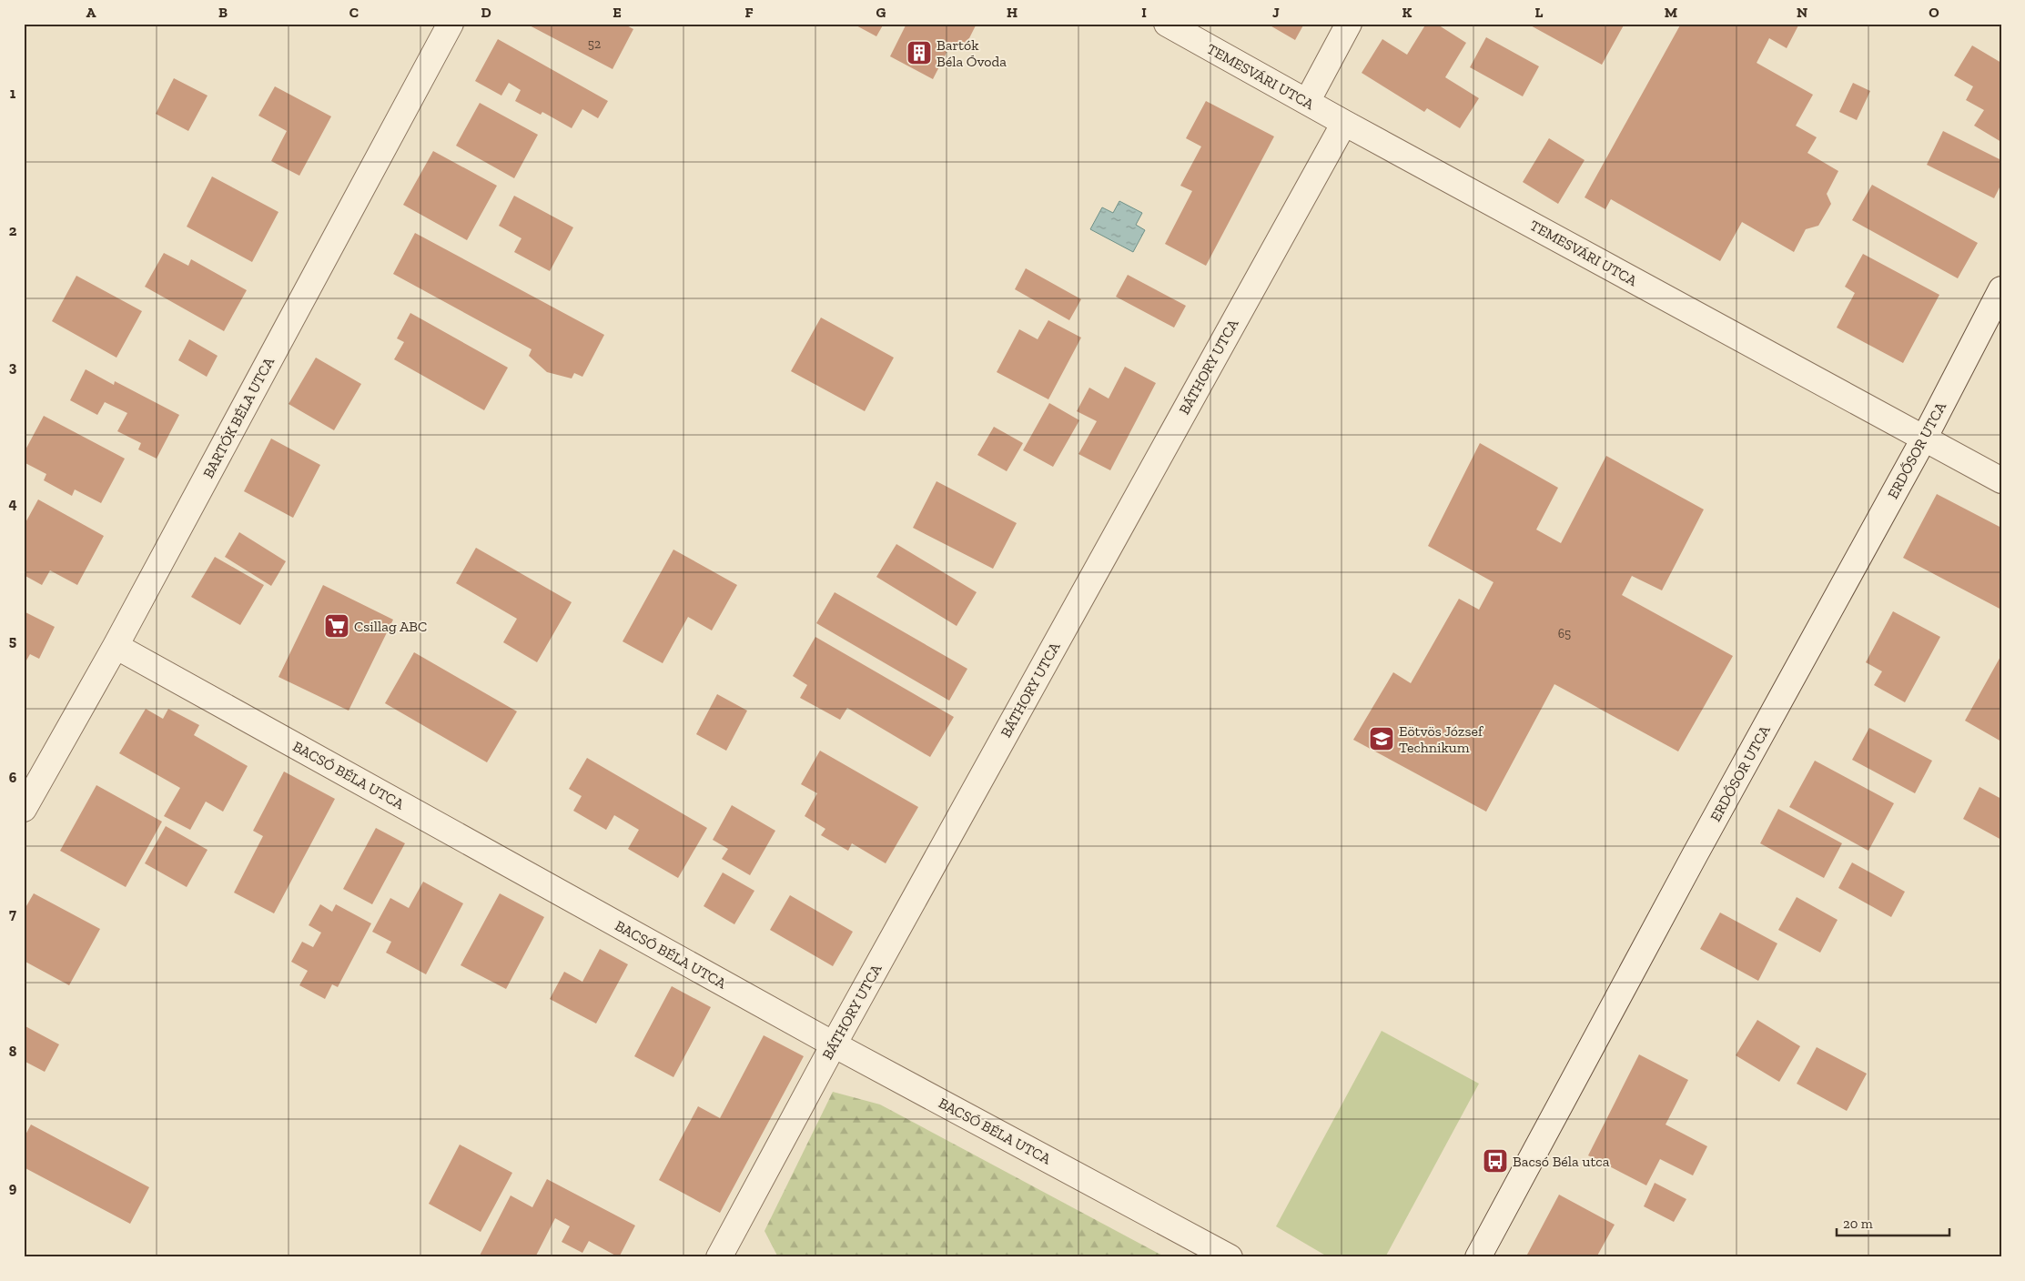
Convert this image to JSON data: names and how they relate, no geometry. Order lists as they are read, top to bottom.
{
  "streets": {
    "street": [
      "TEMESVÁRI UTCA",
      "BÁTHORY UTCA",
      "BARTÓK BÉLA UTCA",
      "ERDŐSOR UTCA",
      "BACSÓ BÉLA UTCA"
    ]
  },
  "crossings": [
    ["TEMESVÁRI UTCA", "BÁTHORY UTCA"],
    ["TEMESVÁRI UTCA", "ERDŐSOR UTCA"],
    ["BÁTHORY UTCA", "BACSÓ BÉLA UTCA"],
    ["BARTÓK BÉLA UTCA", "BACSÓ BÉLA UTCA"]
  ],
  "places": {
    "building": ["Bartók Béla Óvoda"],
    "supermarket": ["Csillag ABC"],
    "school or university": ["Eötvös József Technikum"],
    "bus stop": ["Bacsó Béla utca"]
  },
  "house_numbers": ["52", "65"],
  "scale_bar": "20 m",
  "grid": {
    "columns": [
      "A",
      "B",
      "C",
      "D",
      "E",
      "F",
      "G",
      "H",
      "I",
      "J",
      "K",
      "L",
      "M",
      "N",
      "O"
    ],
    "rows": [
      "1",
      "2",
      "3",
      "4",
      "5",
      "6",
      "7",
      "8",
      "9"
    ]
  }
}
